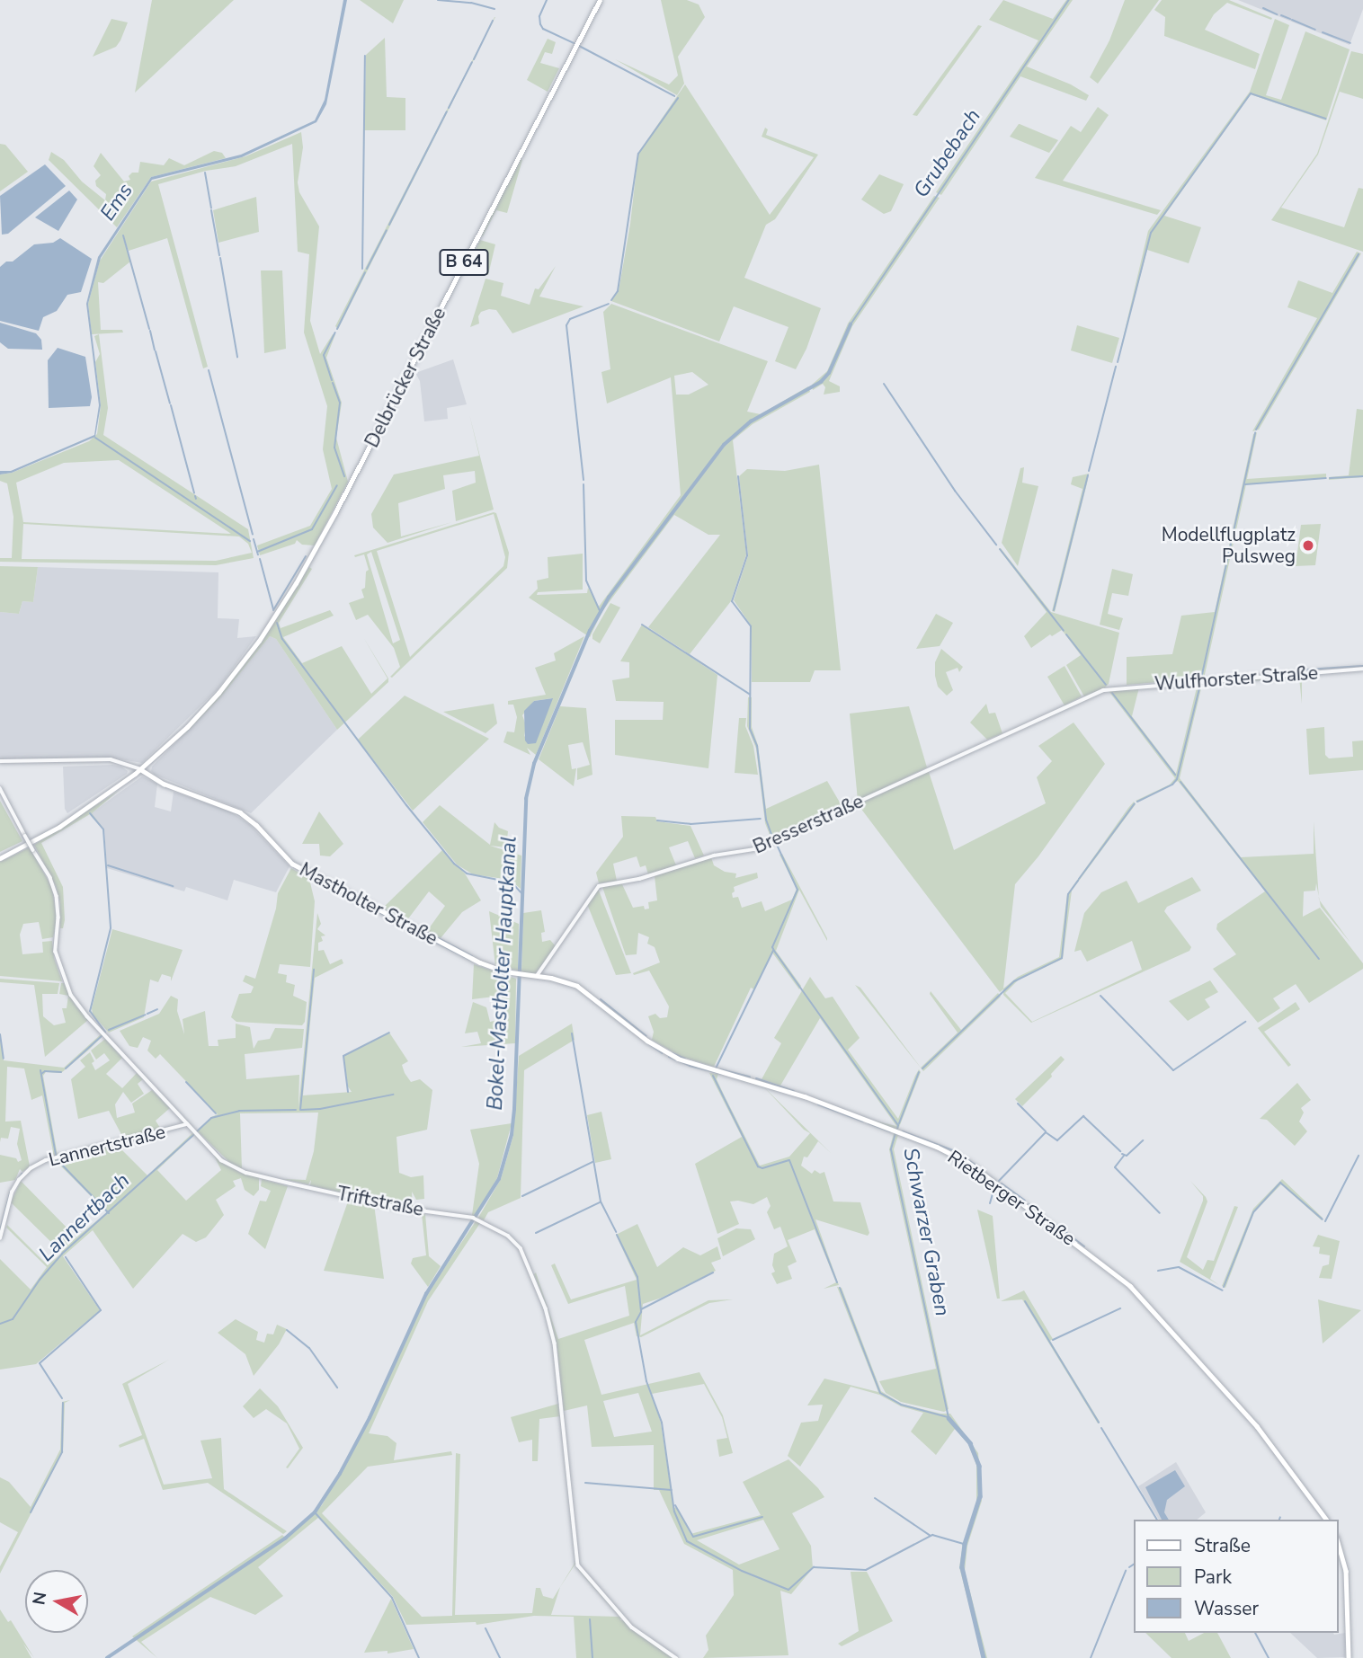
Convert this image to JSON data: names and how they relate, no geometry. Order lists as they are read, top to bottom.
{
  "streets": {
    "main road": [
      "B 64",
      "Delbrücker Straße",
      "Mastholter Straße",
      "Rietberger Straße"
    ],
    "street": [
      "Wulfhorster Straße",
      "Bresserstraße",
      "Lannertstraße",
      "Triftstraße"
    ]
  },
  "crossings": [
    ["B 64", "Delbrücker Straße"],
    ["B 64", "Mastholter Straße"],
    ["Delbrücker Straße", "Mastholter Straße"],
    ["Wulfhorster Straße", "Bresserstraße"],
    ["Bresserstraße", "Mastholter Straße"],
    ["Bresserstraße", "Rietberger Straße"],
    ["Mastholter Straße", "Rietberger Straße"],
    ["Lannertstraße", "Triftstraße"]
  ],
  "water": [
    "Grubebach",
    "Ems",
    "Bokel-Mastholter Hauptkanal",
    "Lannertbach",
    "Schwarzer Graben"
  ],
  "places": ["Modellflugplatz Pulsweg"],
  "legend": ["Straße", "Park", "Wasser"],
  "north": "left"
}
